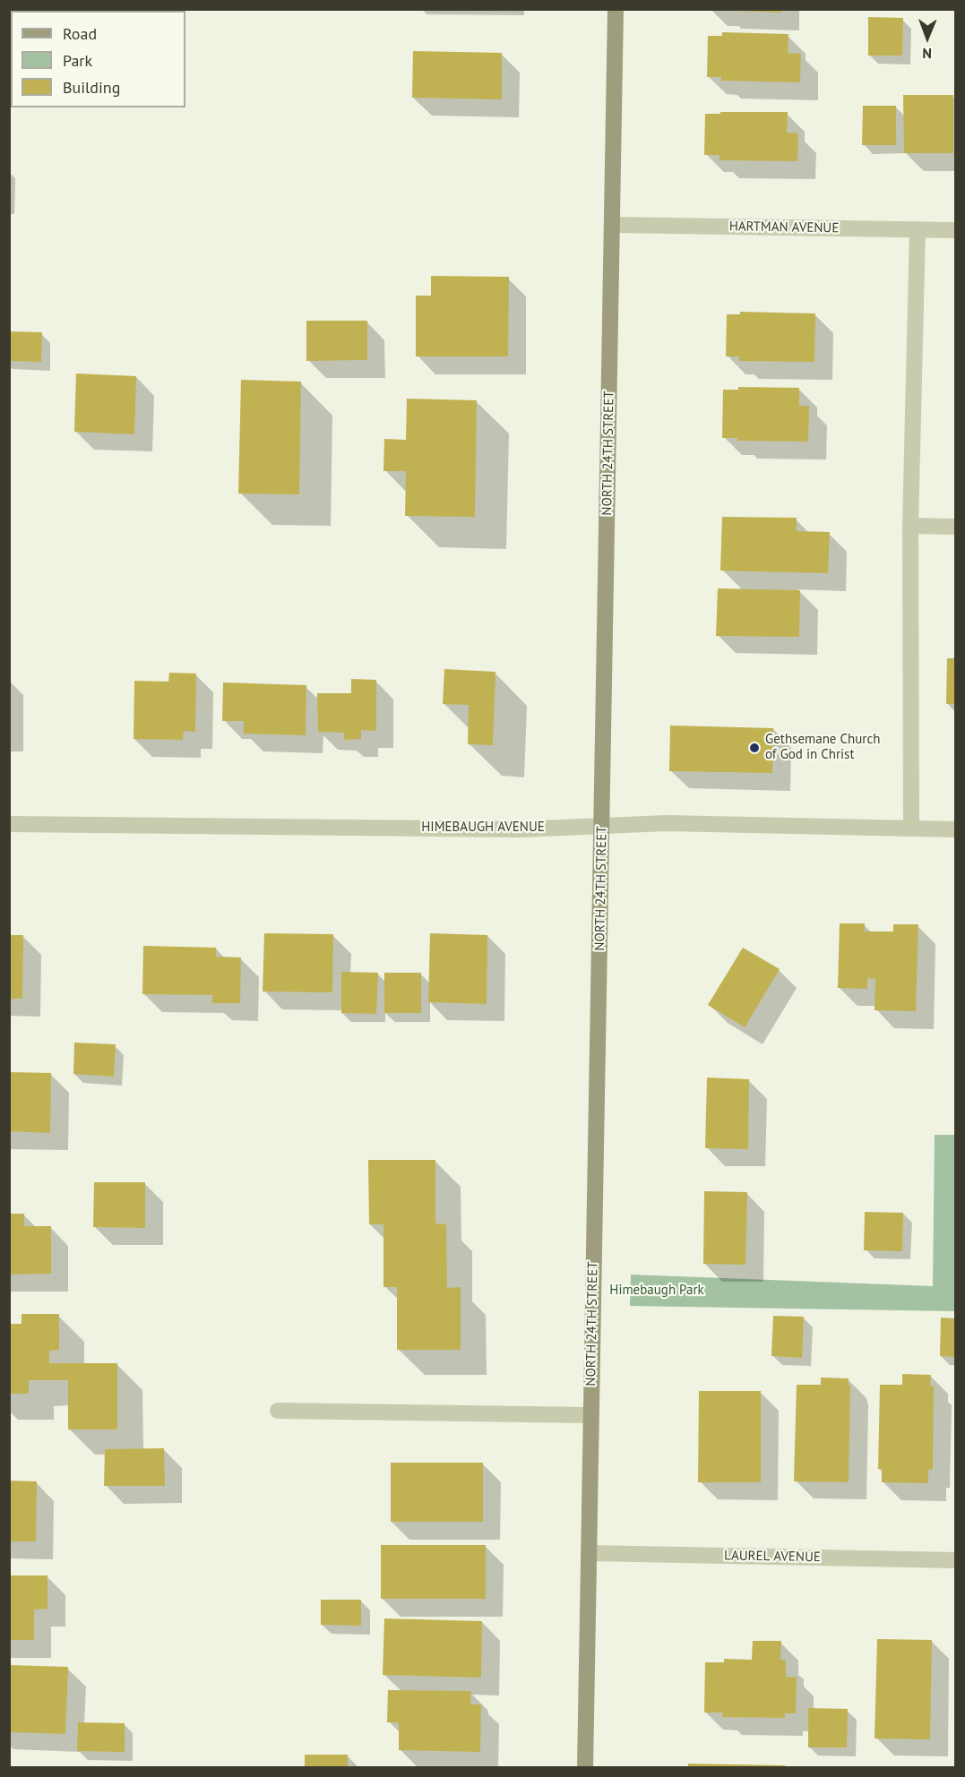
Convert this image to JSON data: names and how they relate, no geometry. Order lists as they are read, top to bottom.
{
  "streets": {
    "street": [
      "HARTMAN AVENUE",
      "NORTH 24TH STREET",
      "HIMEBAUGH AVENUE",
      "LAUREL AVENUE"
    ]
  },
  "crossings": [
    ["HARTMAN AVENUE", "NORTH 24TH STREET"],
    ["NORTH 24TH STREET", "HIMEBAUGH AVENUE"],
    ["NORTH 24TH STREET", "LAUREL AVENUE"]
  ],
  "parks": ["Himebaugh Park"],
  "places": ["Gethsemane Church of God in Christ"],
  "legend": ["Road", "Park", "Building"],
  "north": "bottom"
}
